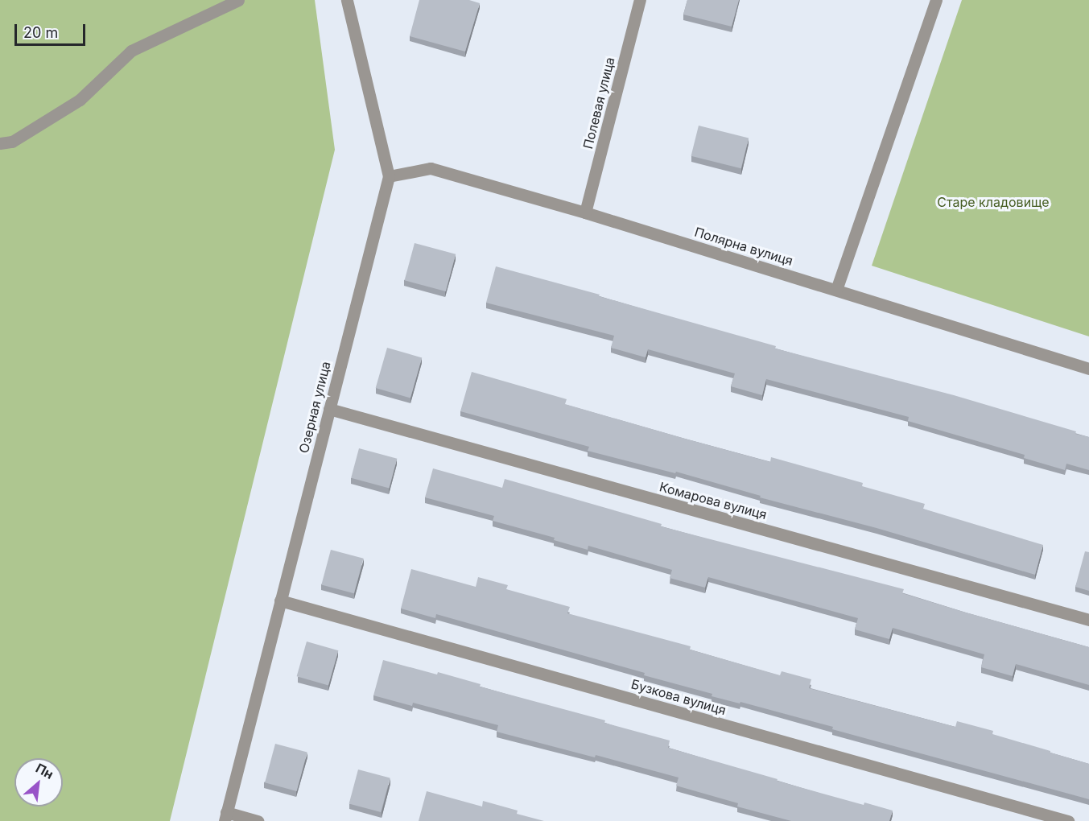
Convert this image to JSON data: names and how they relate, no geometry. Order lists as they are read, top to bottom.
{
  "streets": {
    "street": [
      "Полевая улица",
      "Полярна вулиця",
      "Озерная улица",
      "Комарова вулиця",
      "Бузкова вулиця"
    ]
  },
  "crossings": [
    ["Полевая улица", "Полярна вулиця"],
    ["Полярна вулиця", "Озерная улица"],
    ["Озерная улица", "Комарова вулиця"],
    ["Озерная улица", "Бузкова вулиця"]
  ],
  "parks": ["Старе кладовище"],
  "scale_bar": "20 m",
  "north": "top right"
}
